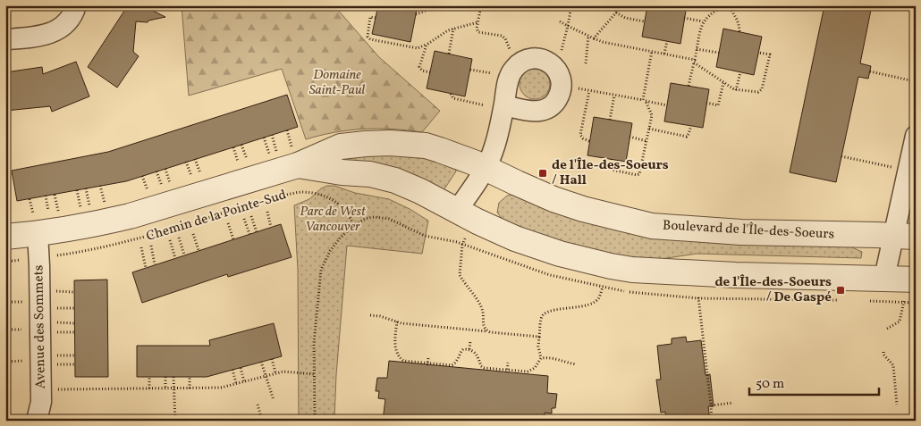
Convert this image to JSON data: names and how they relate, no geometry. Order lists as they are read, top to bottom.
{
  "streets": {
    "street": ["Chemin de la Pointe-Sud", "Boulevard de l'Île-des-Soeurs", "Avenue des Sommets"]
  },
  "crossings": [
    ["Chemin de la Pointe-Sud", "Boulevard de l'Île-des-Soeurs"],
    ["Chemin de la Pointe-Sud", "Avenue des Sommets"]
  ],
  "parks": ["Domaine Saint-Paul", "Parc de West Vancouver"],
  "places": {
    "transit": ["de l'Île-des-Soeurs / Hall", "de l'Île-des-Soeurs / De Gaspé"]
  },
  "scale_bar": "50 m"
}
